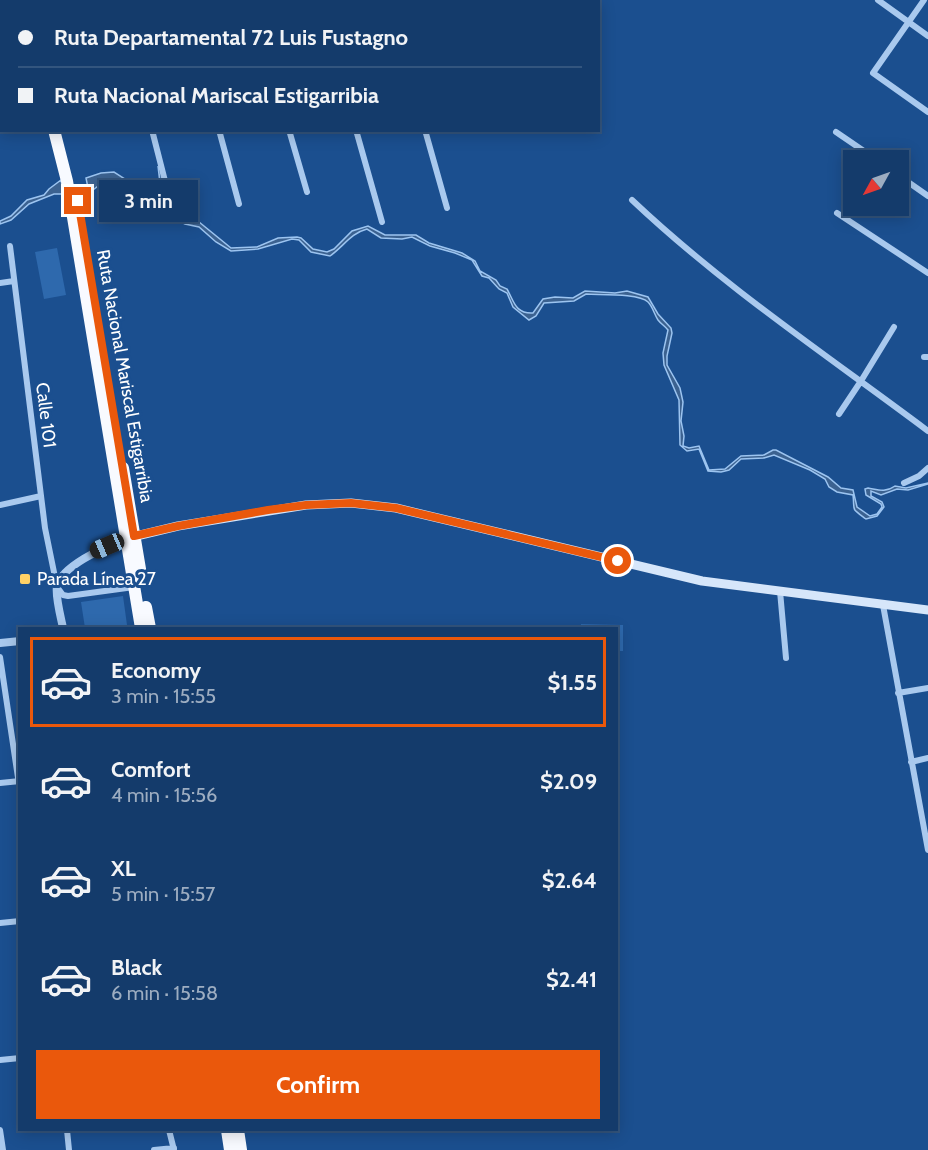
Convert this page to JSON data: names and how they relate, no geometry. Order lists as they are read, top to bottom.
{
  "streets": {
    "highway": ["Ruta Nacional Mariscal Estigarribia"],
    "street": ["Calle 101"]
  },
  "places": {
    "transit": ["Parada Línea 27"]
  },
  "north": "bottom left",
  "page": {
    "banner": ["Ruta Departamental 72 Luis Fustagno", "Ruta Nacional Mariscal Estigarribia"],
    "bubble": "3 min",
    "list": [
      {
        "name": "Economy",
        "note": "3 min · 15:55",
        "value": "$1.55"
      },
      {
        "name": "Comfort",
        "note": "4 min · 15:56",
        "value": "$2.09"
      },
      {
        "name": "XL",
        "note": "5 min · 15:57",
        "value": "$2.64"
      },
      {
        "name": "Black",
        "note": "6 min · 15:58",
        "value": "$2.41"
      }
    ],
    "buttons": "Confirm"
  }
}
